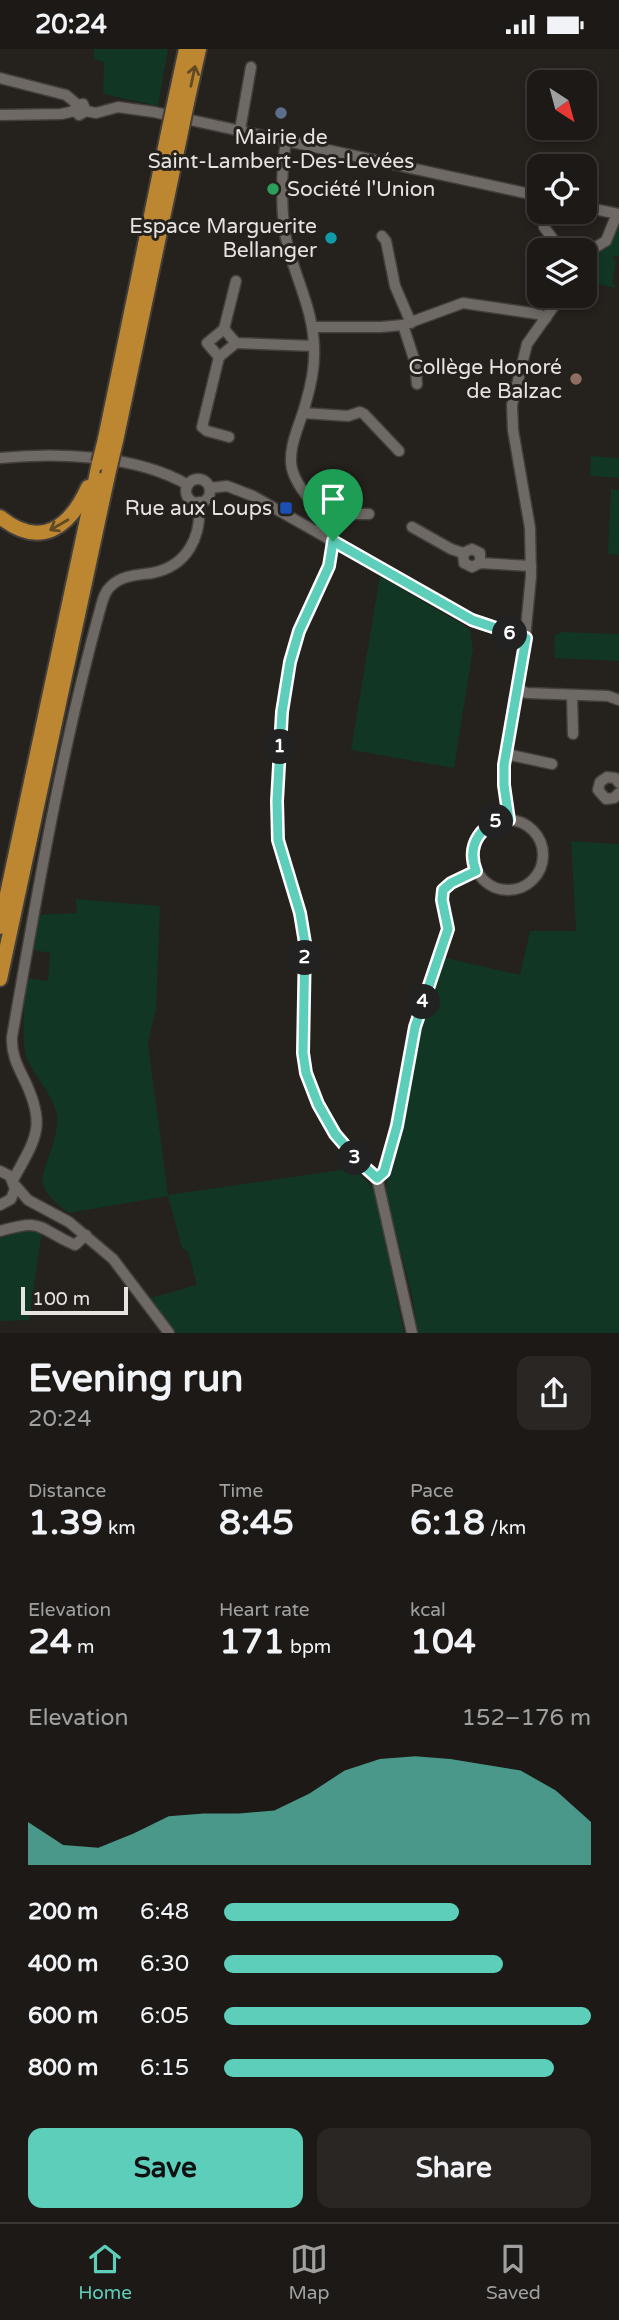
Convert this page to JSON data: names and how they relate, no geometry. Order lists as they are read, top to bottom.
{
  "places": {
    "other": [
      "Mairie de Saint-Lambert-Des-Levées",
      "Société l'Union",
      "Espace Marguerite Bellanger",
      "Collège Honoré de Balzac"
    ],
    "transit": ["Rue aux Loups"]
  },
  "scale_bar": "100 m",
  "north": "bottom right",
  "page": {
    "status": "20:24",
    "pins": [
      "6",
      "1",
      "5",
      "2",
      "4",
      "3"
    ],
    "scale": "100 m",
    "heading": ["Evening run", "20:24"],
    "stats": [
      ["Distance", "1.39 km"],
      ["Time", "8:45"],
      ["Pace", "6:18 /km"],
      ["Elevation", "24 m"],
      ["Heart rate", "171 bpm"],
      ["kcal", "104"]
    ],
    "chart": ["Elevation", "152–176 m"],
    "list": [
      {
        "name": "200 m",
        "note": "6:48"
      },
      {
        "name": "400 m",
        "note": "6:30"
      },
      {
        "name": "600 m",
        "note": "6:05"
      },
      {
        "name": "800 m",
        "note": "6:15"
      }
    ],
    "buttons": ["Save", "Share"],
    "tabs": ["Home", "Map", "Saved"]
  }
}
